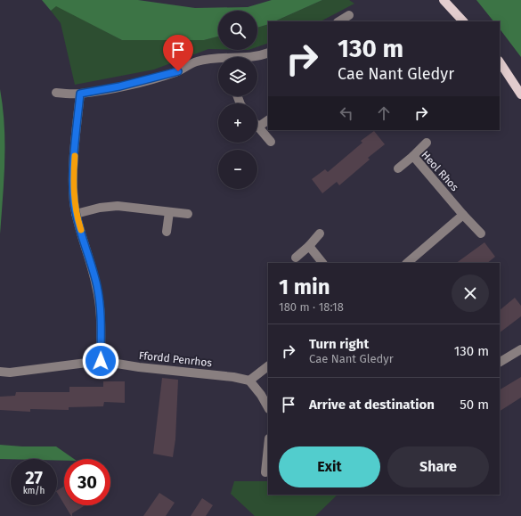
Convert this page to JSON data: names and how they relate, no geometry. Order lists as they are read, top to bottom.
{
  "streets": {
    "street": ["Heol Rhos", "Ffordd Penrhos"]
  },
  "page": {
    "map_buttons": ["+", "−"],
    "turn": ["130 m", "Cae Nant Gledyr"],
    "heading": ["1 min", "180 m · 18:18"],
    "list": [
      {
        "name": "Turn right",
        "note": "Cae Nant Gledyr",
        "value": "130 m"
      },
      {
        "name": "Arrive at destination",
        "value": "50 m"
      }
    ],
    "buttons": ["Exit", "Share"],
    "speed": "27 km/h",
    "limit": "30"
  }
}
